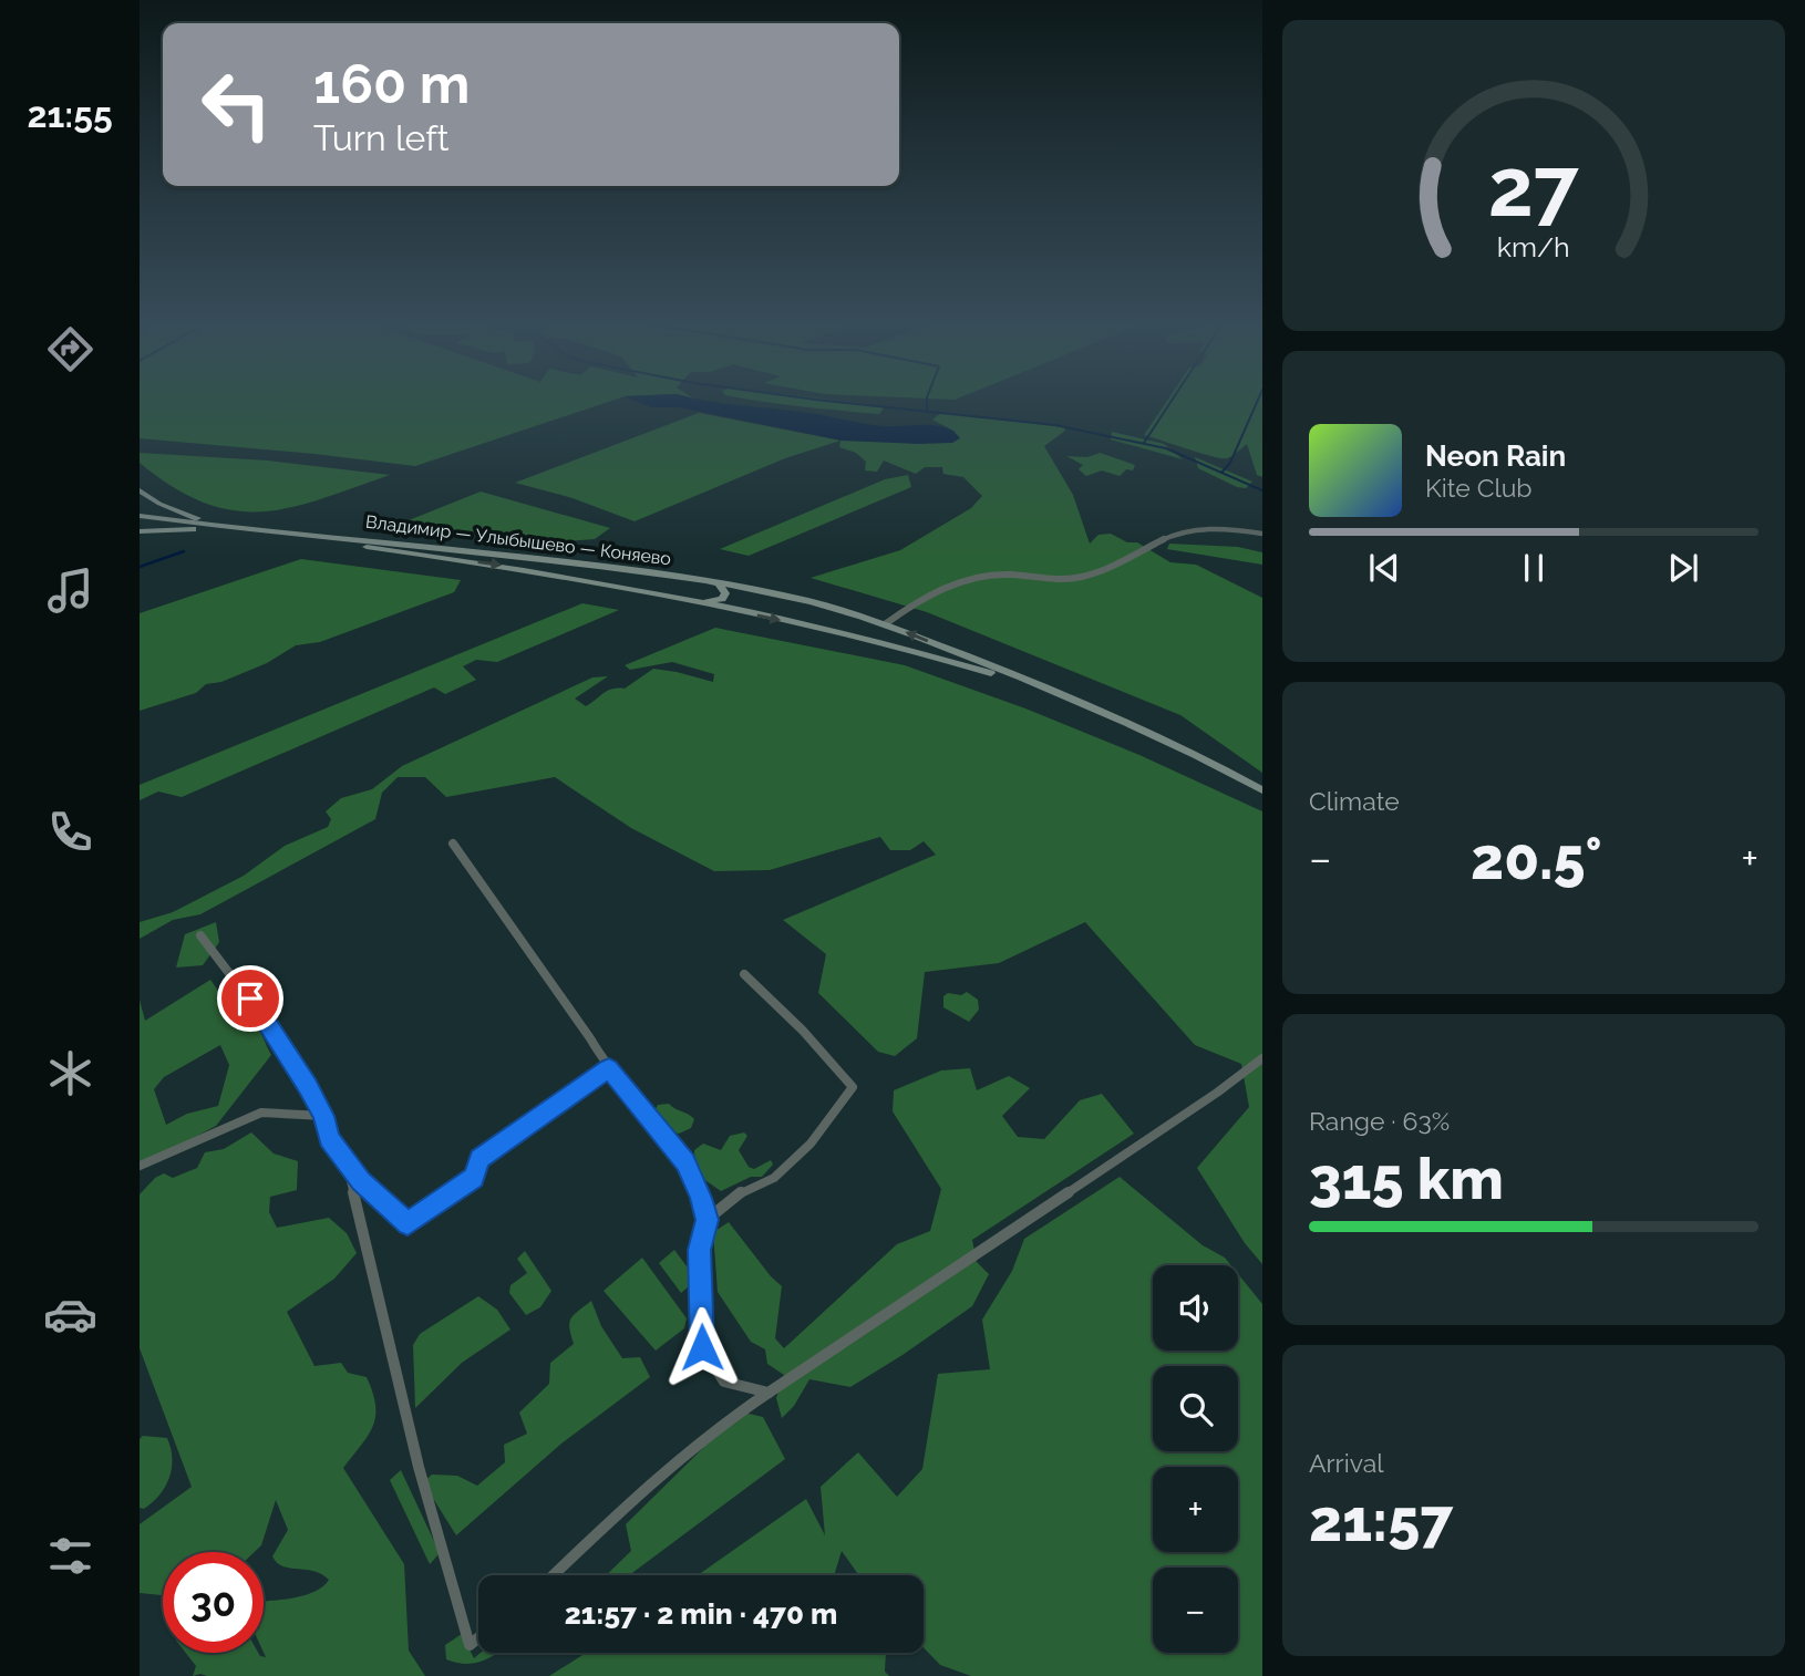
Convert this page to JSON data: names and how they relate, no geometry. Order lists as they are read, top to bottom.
{
  "streets": {
    "main road": ["Владимир — Улыбышево — Коняево"]
  },
  "page": {
    "tabs": "21:55",
    "turn": ["160 m", "Turn left"],
    "song": ["Neon Rain", "Kite Club"],
    "tile": [
      "Climate",
      ["Range · 63%", "315 km"],
      ["Arrival", "21:57"]
    ],
    "heat": ["−", "20.5°", "+"],
    "map_buttons": ["+", "−"],
    "limit": "30",
    "trip": "21:57 · 2 min · 470 m",
    "gauge": ["27", "km/h"]
  }
}
